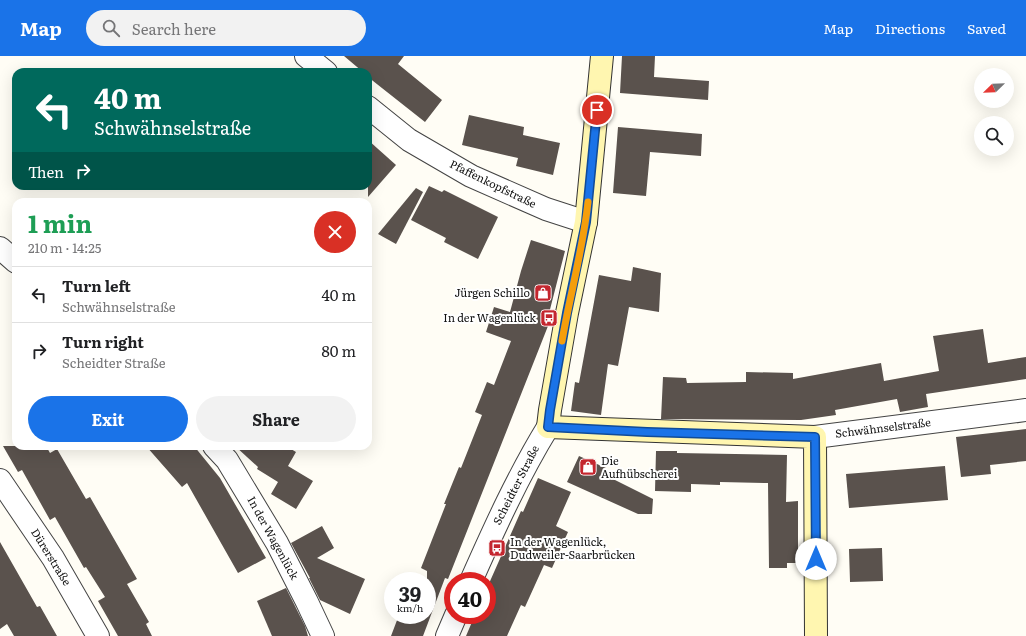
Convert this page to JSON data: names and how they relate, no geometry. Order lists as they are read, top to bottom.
{
  "streets": {
    "street": [
      "Pfaffenkopfstraße",
      "Schwähnselstraße",
      "Scheidter Straße",
      "In der Wagenlück",
      "Dürerstraße"
    ]
  },
  "crossings": [
    ["Pfaffenkopfstraße", "Scheidter Straße"],
    ["Schwähnselstraße", "Scheidter Straße"]
  ],
  "places": {
    "shop": ["Jürgen Schillo", "Die Aufhübscherei"],
    "bus stop": ["In der Wagenlück", "In der Wagenlück, Dudweiler-Saarbrücken"]
  },
  "north": "bottom left",
  "page": {
    "header": "Map",
    "search": "Search here",
    "nav": ["Map", "Directions", "Saved"],
    "turn": ["40 m", "Schwähnselstraße"],
    "then": "Then",
    "heading": ["1 min", "210 m · 14:25"],
    "list": [
      {
        "name": "Turn left",
        "note": "Schwähnselstraße",
        "value": "40 m"
      },
      {
        "name": "Turn right",
        "note": "Scheidter Straße",
        "value": "80 m"
      }
    ],
    "buttons": ["Exit", "Share"],
    "speed": "39 km/h",
    "limit": "40"
  }
}
